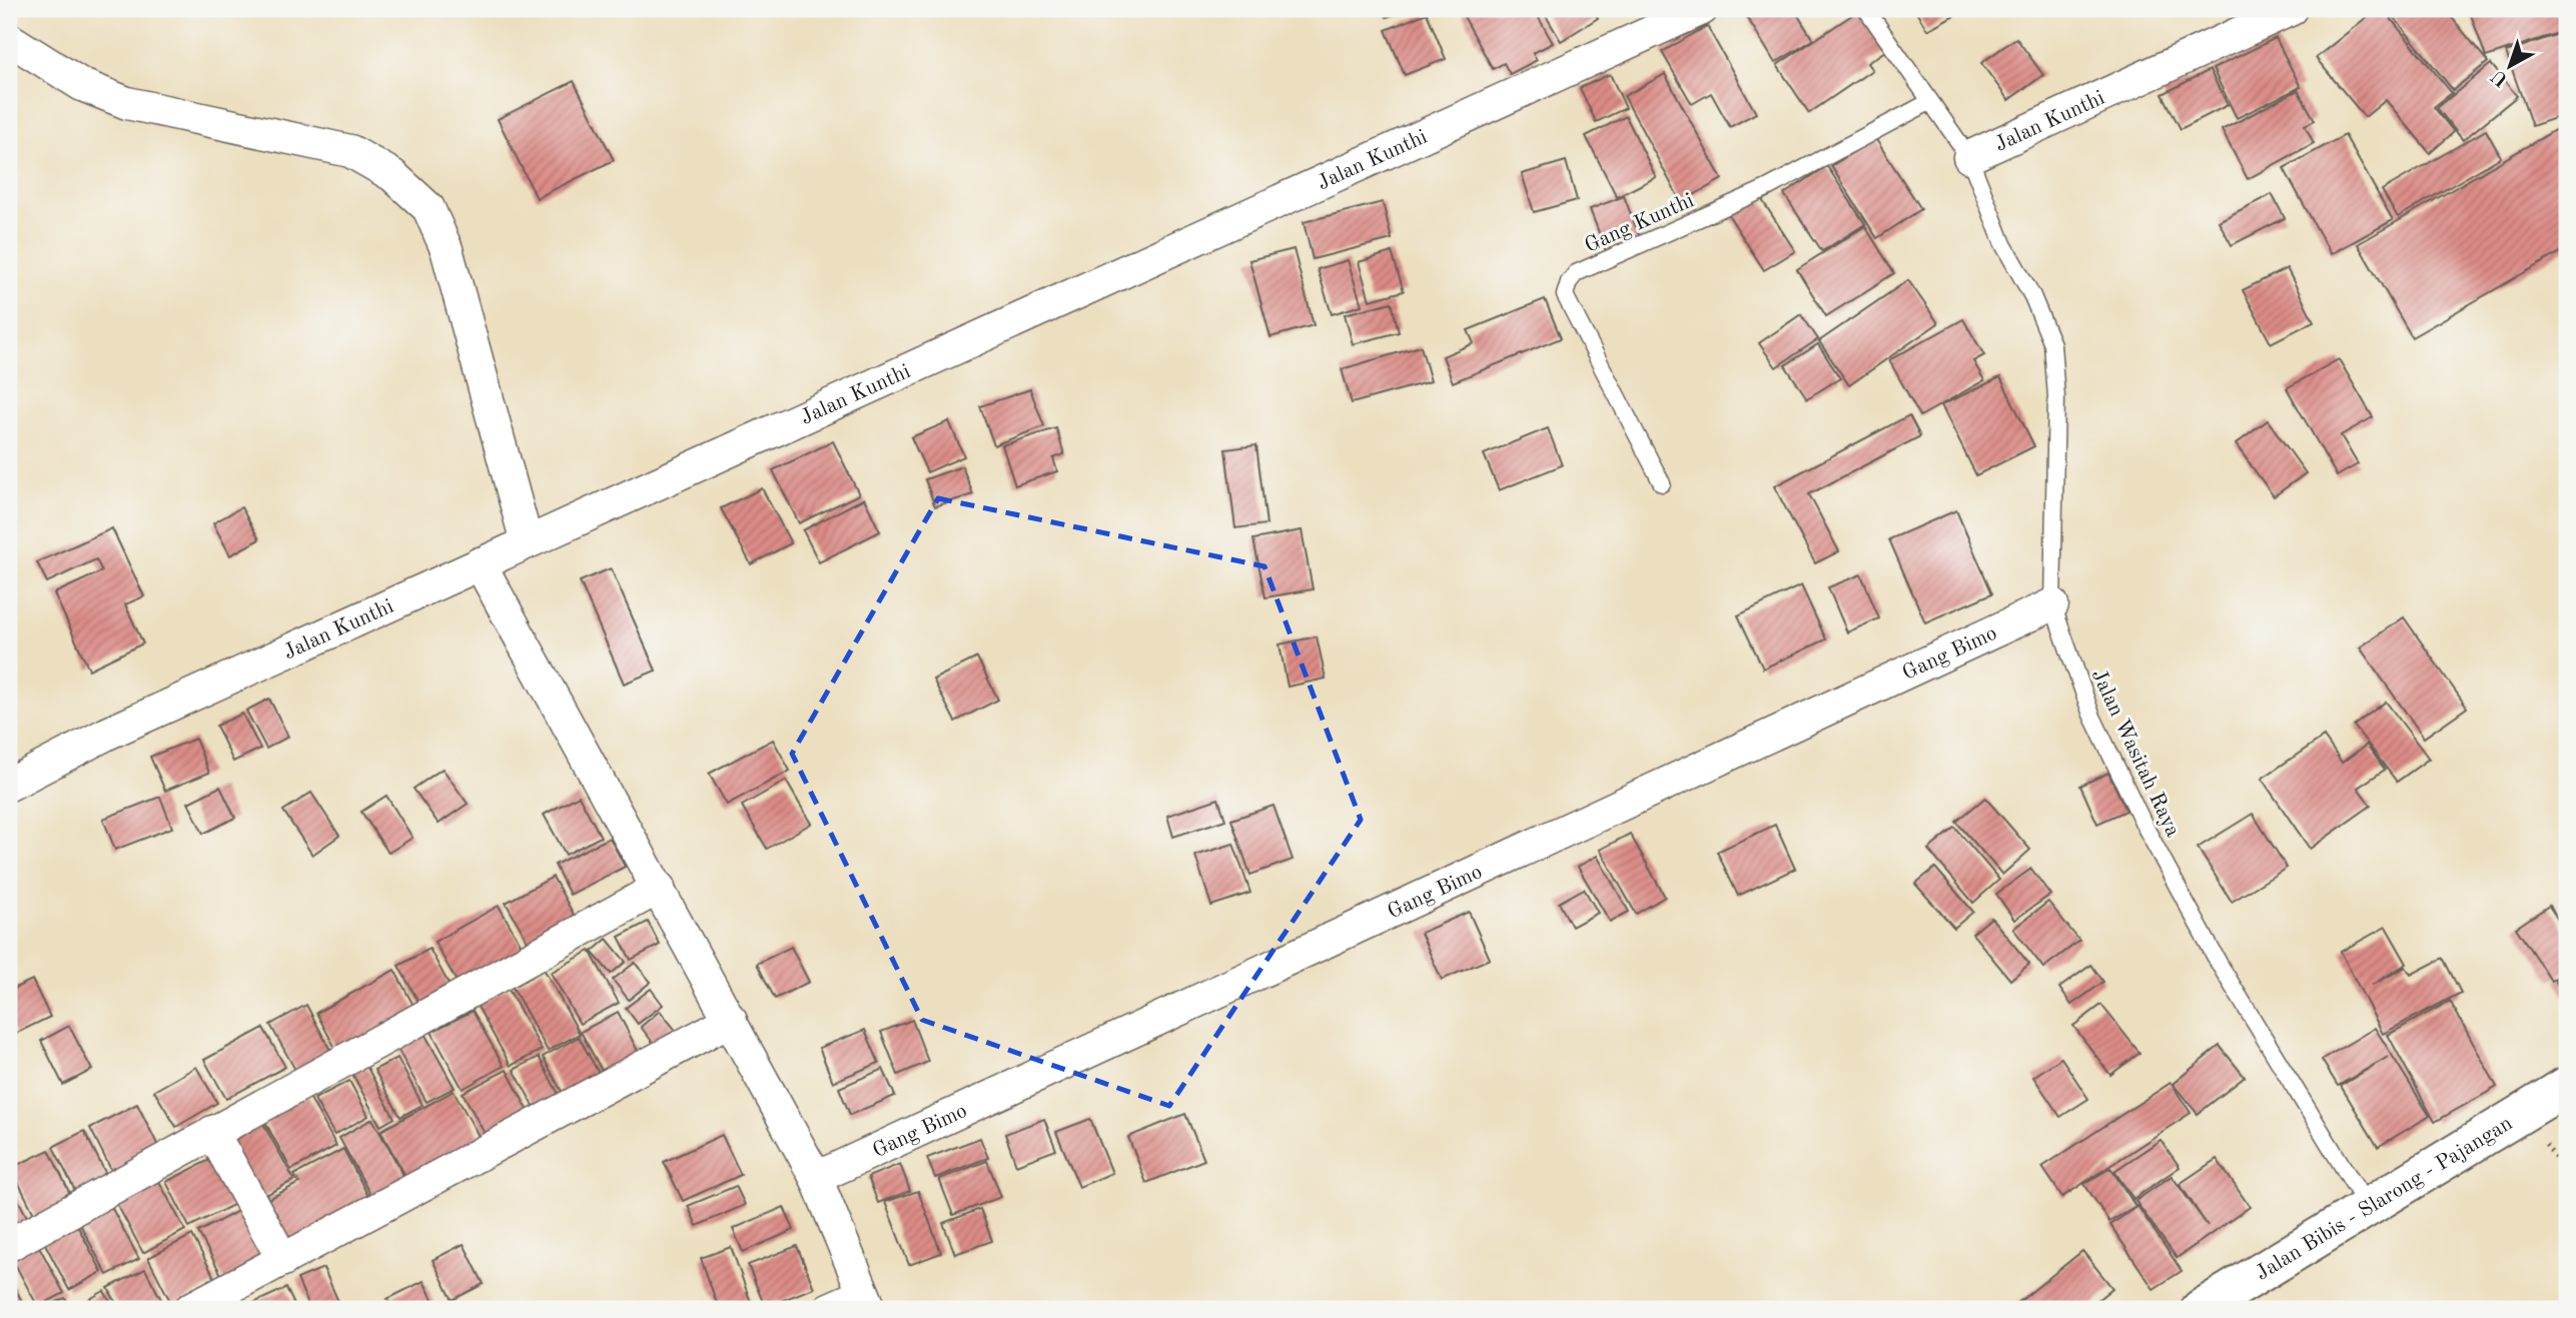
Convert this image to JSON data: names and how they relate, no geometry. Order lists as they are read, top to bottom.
{
  "streets": {
    "main road": ["Jalan Bibis - Slarong - Pajangan"],
    "street": ["Jalan Kunthi", "Gang Bimo"],
    "lane": ["Gang Kunthi", "Jalan Wasitah Raya"]
  },
  "crossings": [
    ["Jalan Kunthi", "Gang Kunthi"],
    ["Jalan Kunthi", "Jalan Wasitah Raya"],
    ["Gang Bimo", "Jalan Wasitah Raya"],
    ["Jalan Wasitah Raya", "Jalan Bibis - Slarong - Pajangan"]
  ],
  "north": "bottom left"
}
